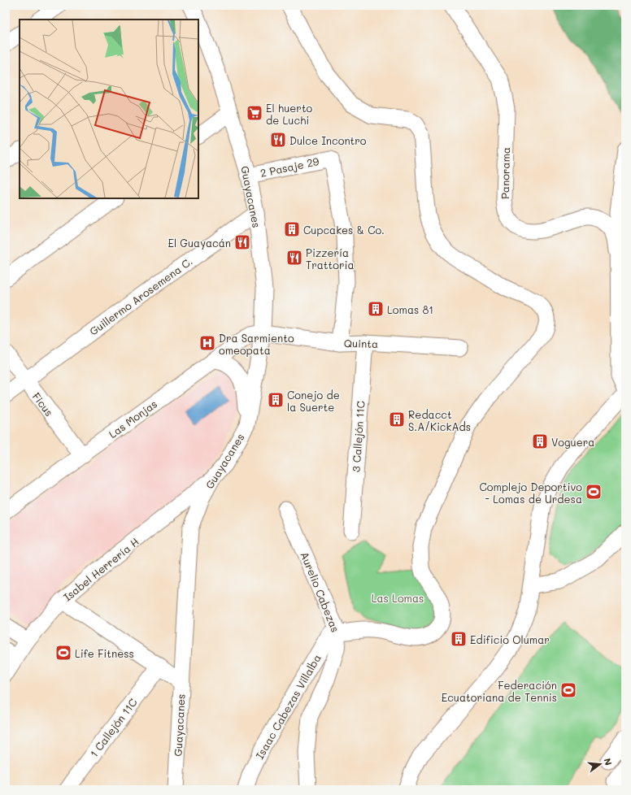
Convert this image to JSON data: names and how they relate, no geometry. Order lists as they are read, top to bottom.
{
  "streets": {
    "street": [
      "2 Pasaje 29",
      "Panorama",
      "Guayacanes",
      "Guillermo Arosemena C.",
      "Quinta",
      "Ficus",
      "Las Monjas",
      "3 Callejón 11C",
      "Isabel Herrería H",
      "Aurelio Cabezas",
      "Isaac Cabezas Villalba",
      "1 Callejón 11C"
    ]
  },
  "crossings": [
    ["2 Pasaje 29", "Guayacanes"],
    ["2 Pasaje 29", "Quinta"],
    ["Guayacanes", "Guillermo Arosemena C."],
    ["Guayacanes", "Quinta"],
    ["Guayacanes", "Las Monjas"],
    ["Guayacanes", "Isabel Herrería H"],
    ["Guillermo Arosemena C.", "Ficus"],
    ["Quinta", "Las Monjas"],
    ["Quinta", "3 Callejón 11C"],
    ["Ficus", "Las Monjas"],
    ["Aurelio Cabezas", "Isaac Cabezas Villalba"]
  ],
  "parks": ["Las Lomas"],
  "places": {
    "supermarket": ["El huerto de Luchi"],
    "restaurant": ["Dulce Incontro", "El Guayacán", "Pizzería Trattoria"],
    "building": [
      "Cupcakes & Co.",
      "Lomas 81",
      "Conejo de la Suerte",
      "Redacct S.A/KickAds",
      "Voguera",
      "Edificio Olumar"
    ],
    "hospital": ["Dra Sarmiento omeopata"],
    "sports": ["Complejo Deportivo - Lomas de Urdesa", "Life Fitness", "Federación Ecuatoriana de Tennis"]
  },
  "north": "right"
}
